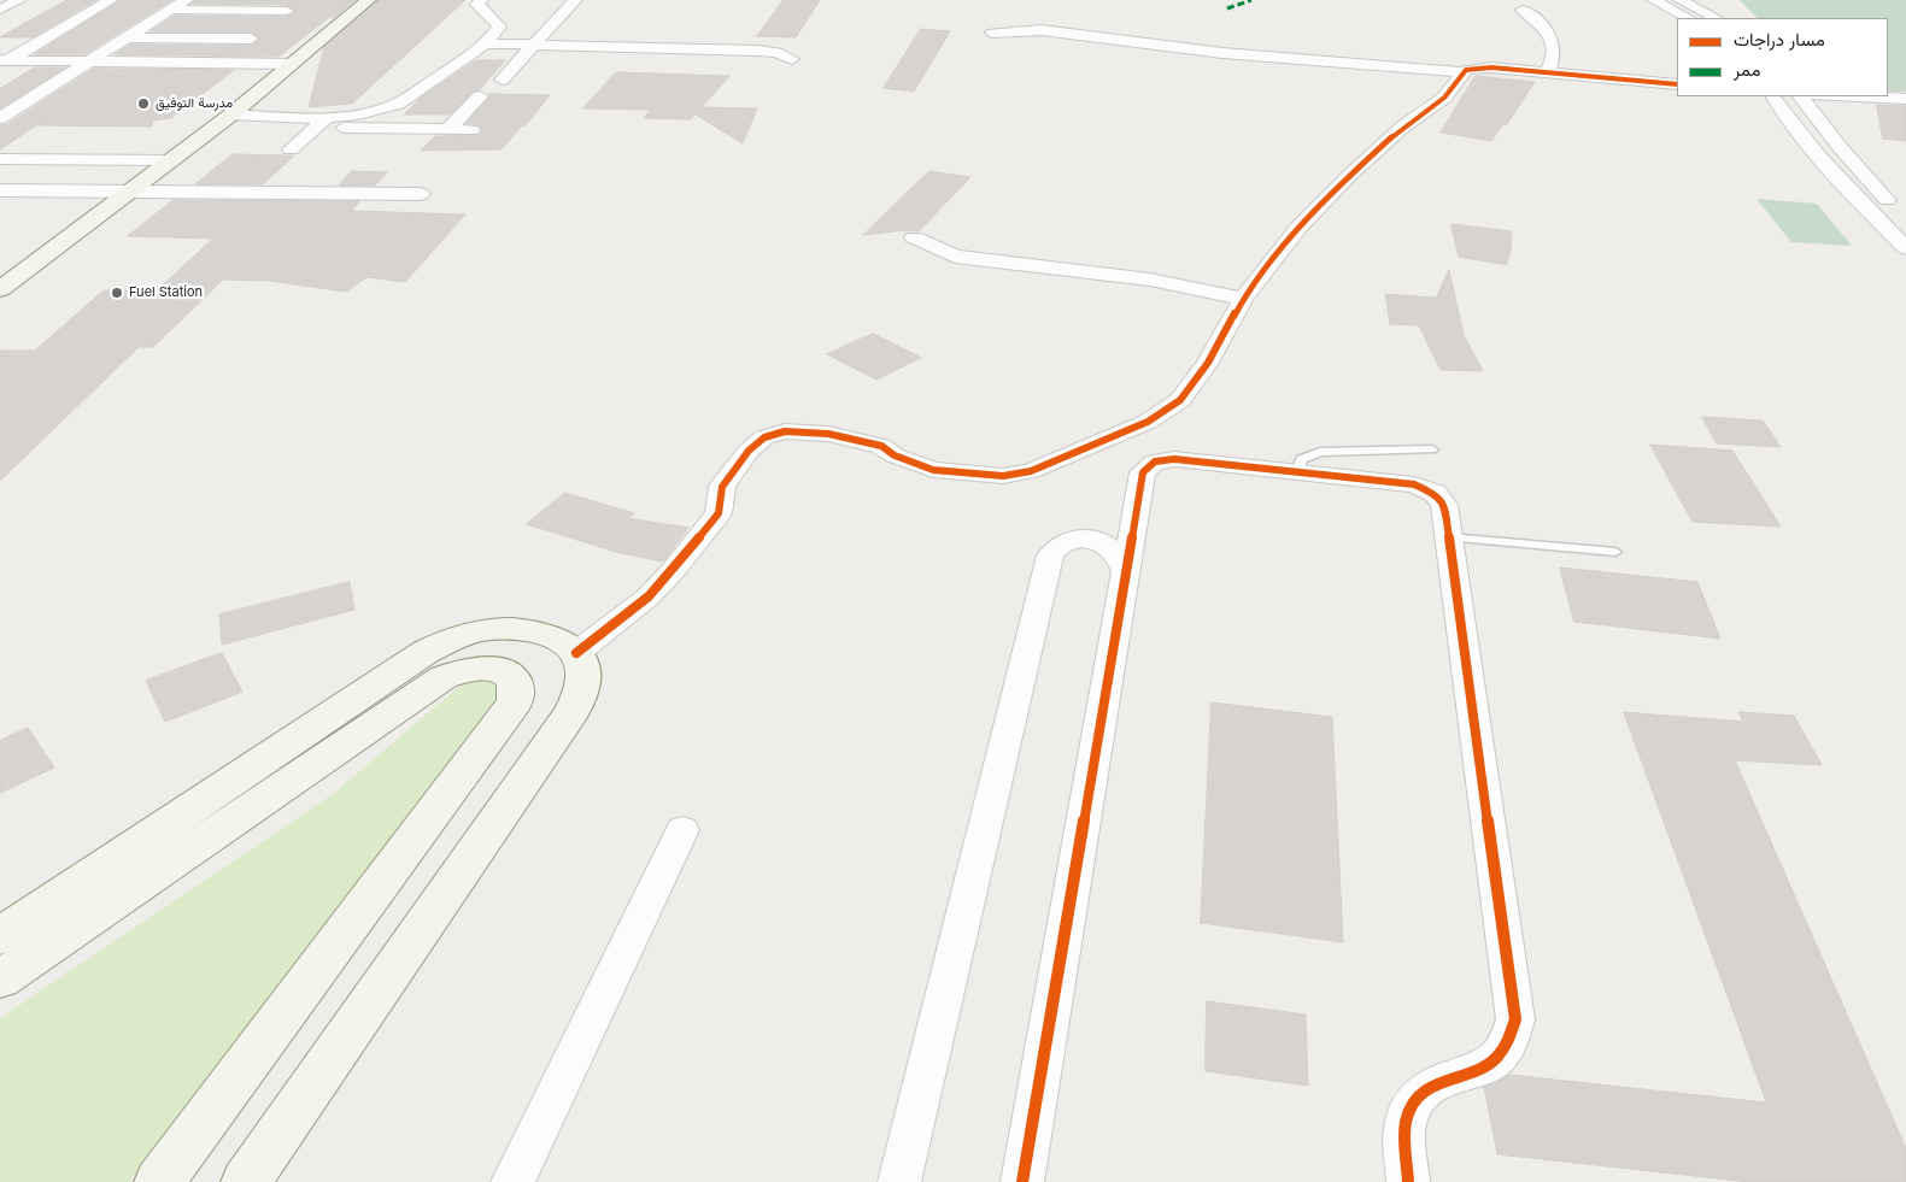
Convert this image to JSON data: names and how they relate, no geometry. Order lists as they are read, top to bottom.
{
  "places": ["مدرسة التوفيق", "Fuel Station"],
  "legend": ["مسار دراجات", "ممر"]
}
